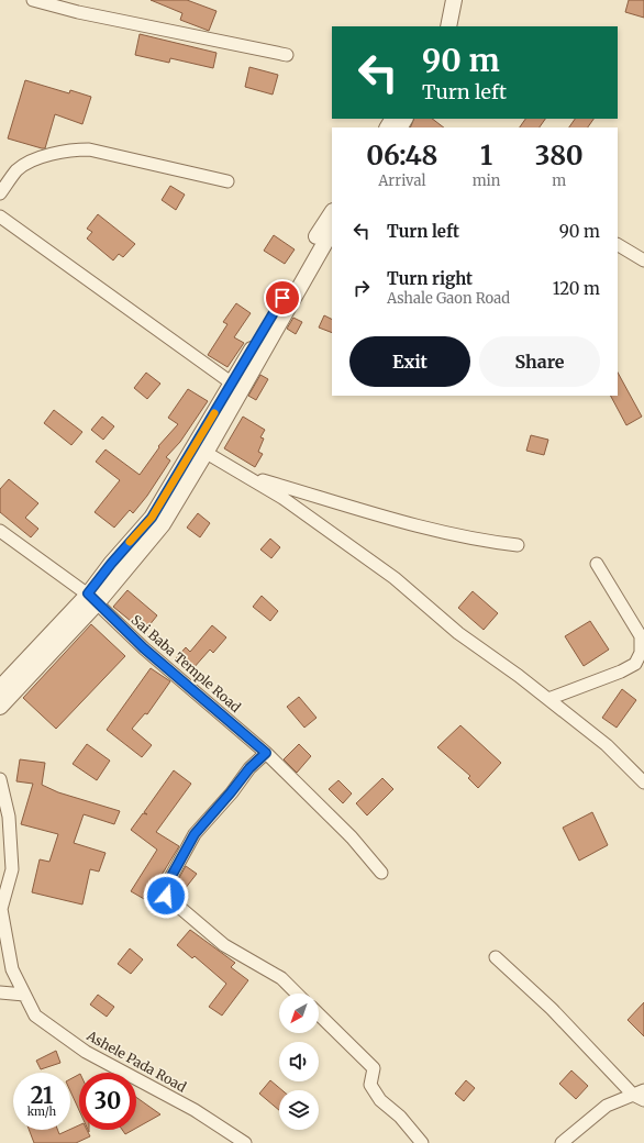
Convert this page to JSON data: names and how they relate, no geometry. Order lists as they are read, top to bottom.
{
  "streets": {
    "street": ["Sai Baba Temple Road", "Ashele Pada Road"]
  },
  "north": "bottom left",
  "page": {
    "turn": ["90 m", "Turn left"],
    "eta": [
      "06:48",
      "Arrival",
      "1",
      "min",
      "380",
      "m"
    ],
    "list": [
      {
        "name": "Turn left",
        "value": "90 m"
      },
      {
        "name": "Turn right",
        "note": "Ashale Gaon Road",
        "value": "120 m"
      }
    ],
    "buttons": ["Exit", "Share"],
    "speed": "21 km/h",
    "limit": "30"
  }
}
